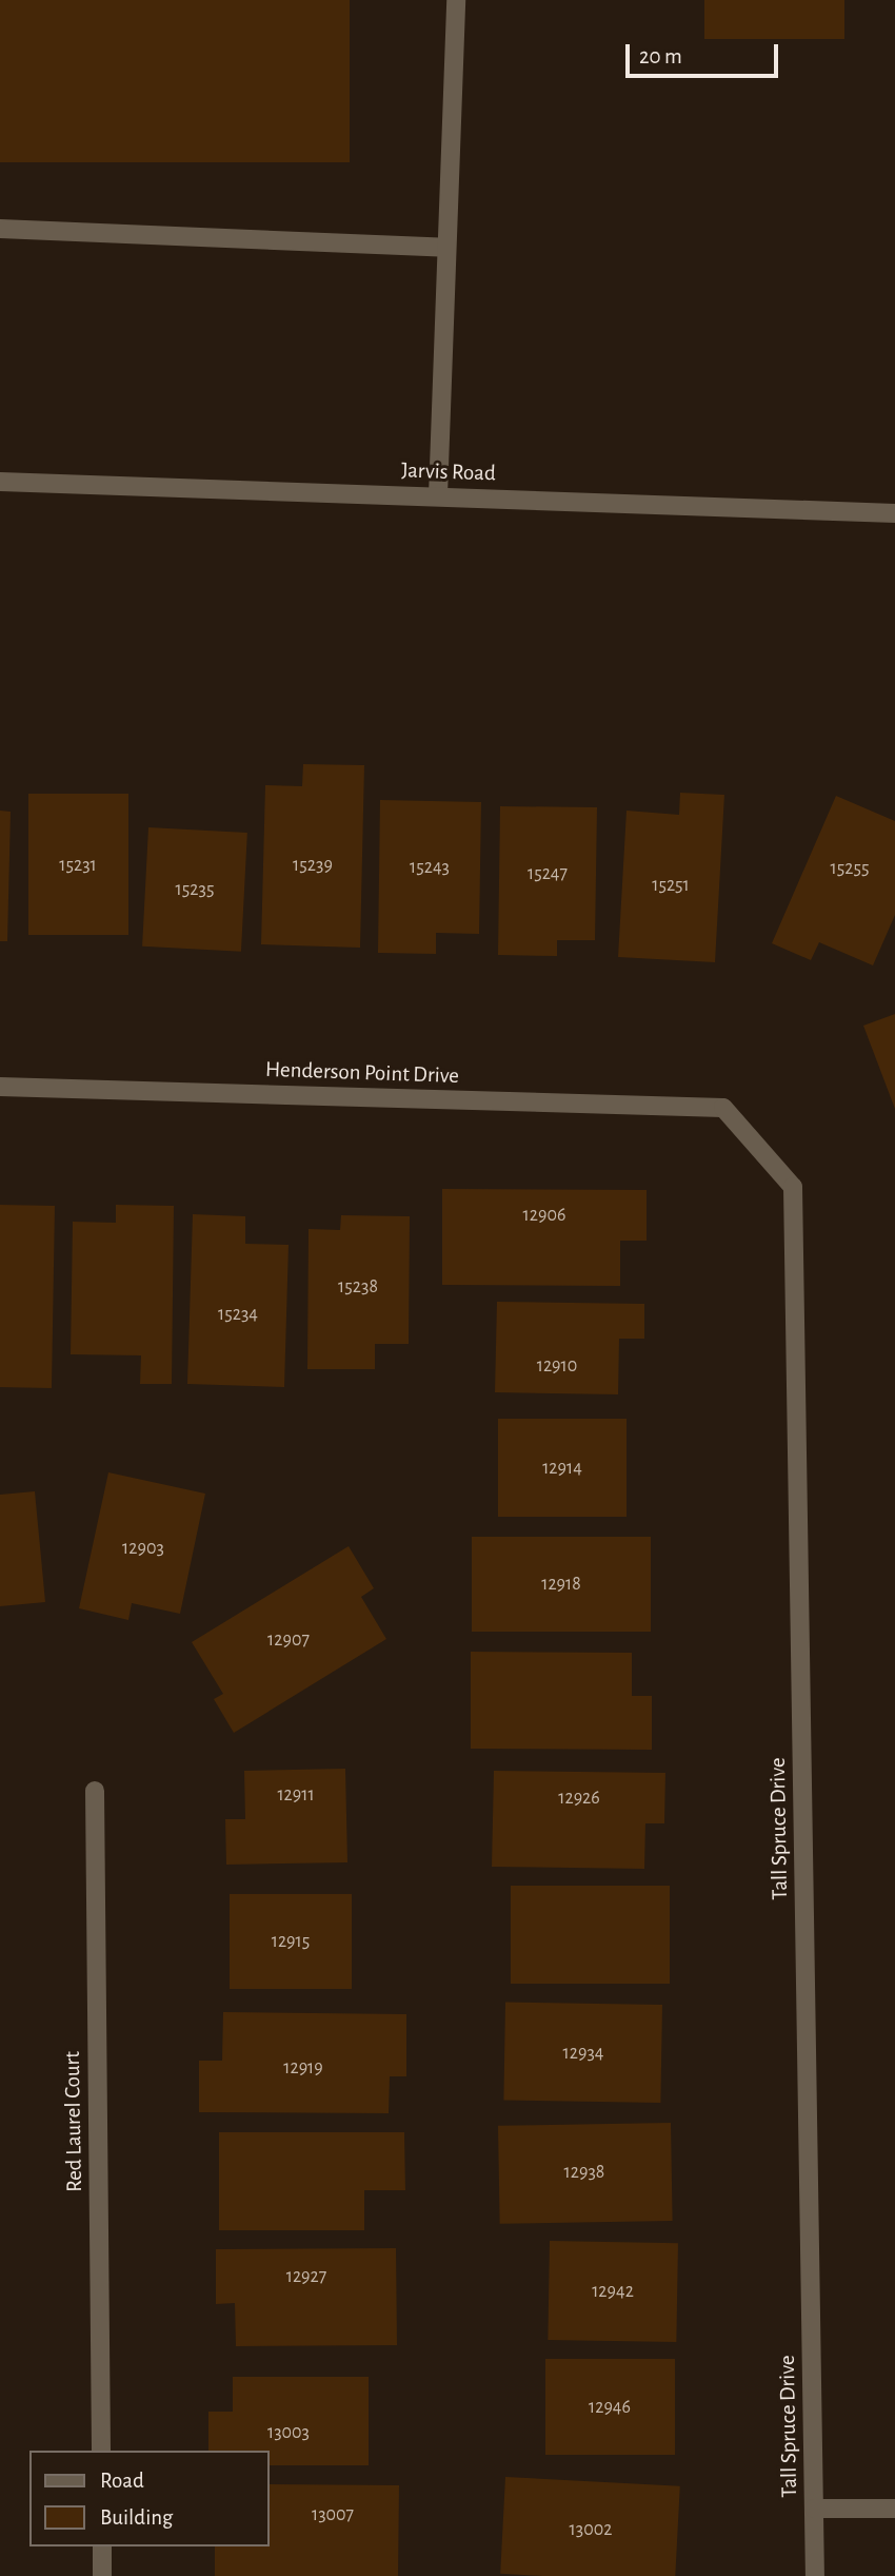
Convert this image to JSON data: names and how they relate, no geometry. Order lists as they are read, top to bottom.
{
  "streets": {
    "street": [
      "Jarvis Road",
      "Henderson Point Drive",
      "Tall Spruce Drive",
      "Red Laurel Court"
    ]
  },
  "crossings": [
    ["Henderson Point Drive", "Tall Spruce Drive"]
  ],
  "house_numbers": [
    "15231",
    "15239",
    "15243",
    "15255",
    "15247",
    "15251",
    "15235",
    "12906",
    "15238",
    "15234",
    "12910",
    "12914",
    "12903",
    "12918",
    "12907",
    "12911",
    "12926",
    "12915",
    "12934",
    "12919",
    "12938",
    "12927",
    "12942",
    "12946",
    "13003",
    "13007",
    "13002"
  ],
  "legend": ["Road", "Building"],
  "scale_bar": "20 m"
}
